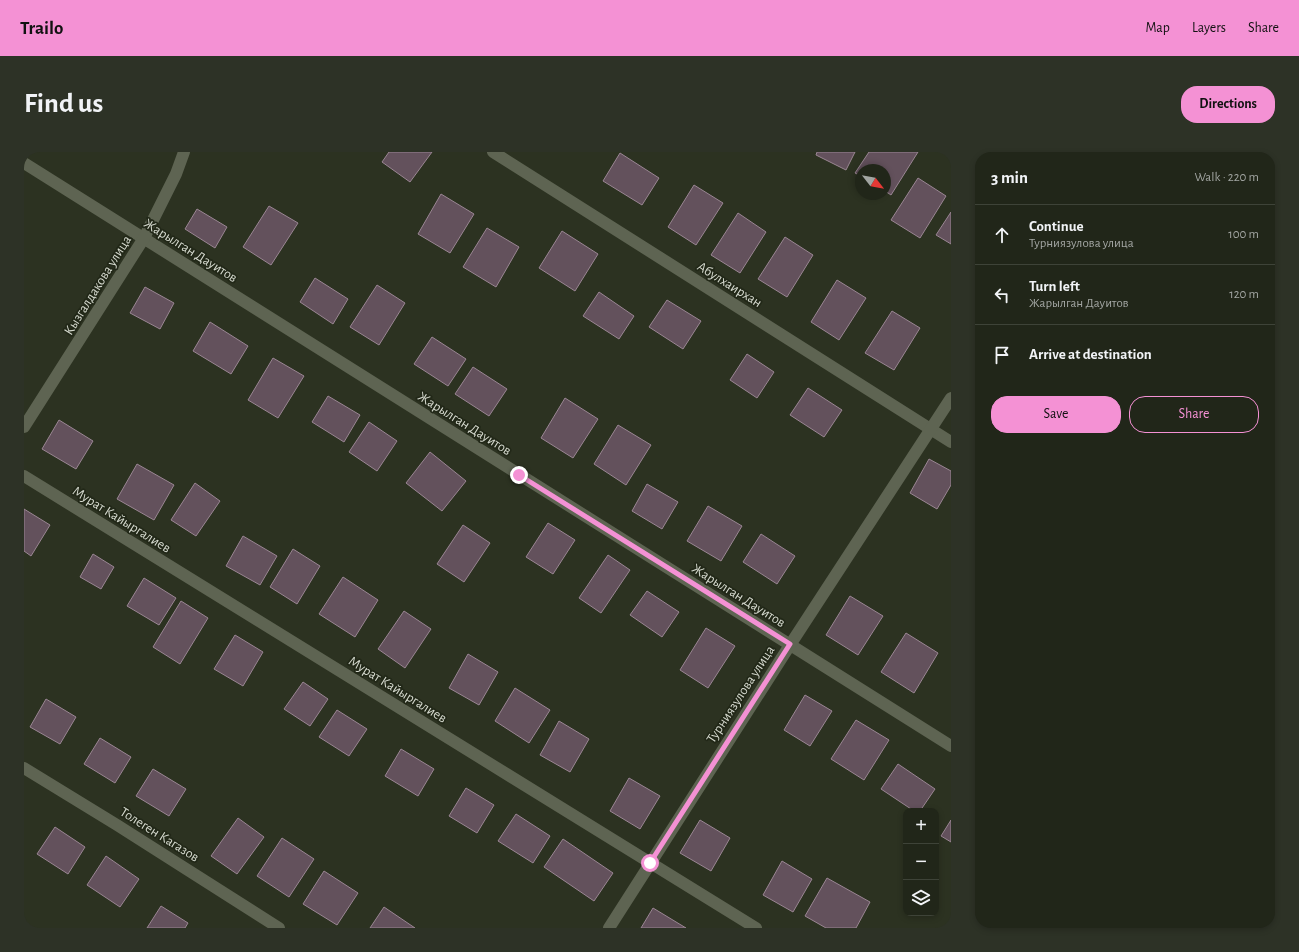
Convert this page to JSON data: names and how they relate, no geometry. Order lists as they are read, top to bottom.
{
  "streets": {
    "street": [
      "Жарылган Дауитов",
      "Абулхаирхан",
      "Кызгалдакова улица",
      "Мурат Кайыргалиев",
      "Турниязулова улица",
      "Толеген Кагазов"
    ]
  },
  "crossings": [
    ["Жарылган Дауитов", "Кызгалдакова улица"],
    ["Жарылган Дауитов", "Турниязулова улица"],
    ["Абулхаирхан", "Турниязулова улица"],
    ["Мурат Кайыргалиев", "Турниязулова улица"]
  ],
  "north": "bottom right",
  "page": {
    "header": "Trailo",
    "nav": ["Map", "Layers", "Share"],
    "buttons": [
      "Directions",
      ["Save", "Share"]
    ],
    "title": "Find us",
    "heading": ["3 min", "Walk · 220 m"],
    "list": [
      ["Continue", "Турниязулова улица", "100 m"],
      ["Turn left", "Жарылган Дауитов", "120 m"],
      "Arrive at destination"
    ],
    "map_buttons": ["+", "−"]
  }
}
